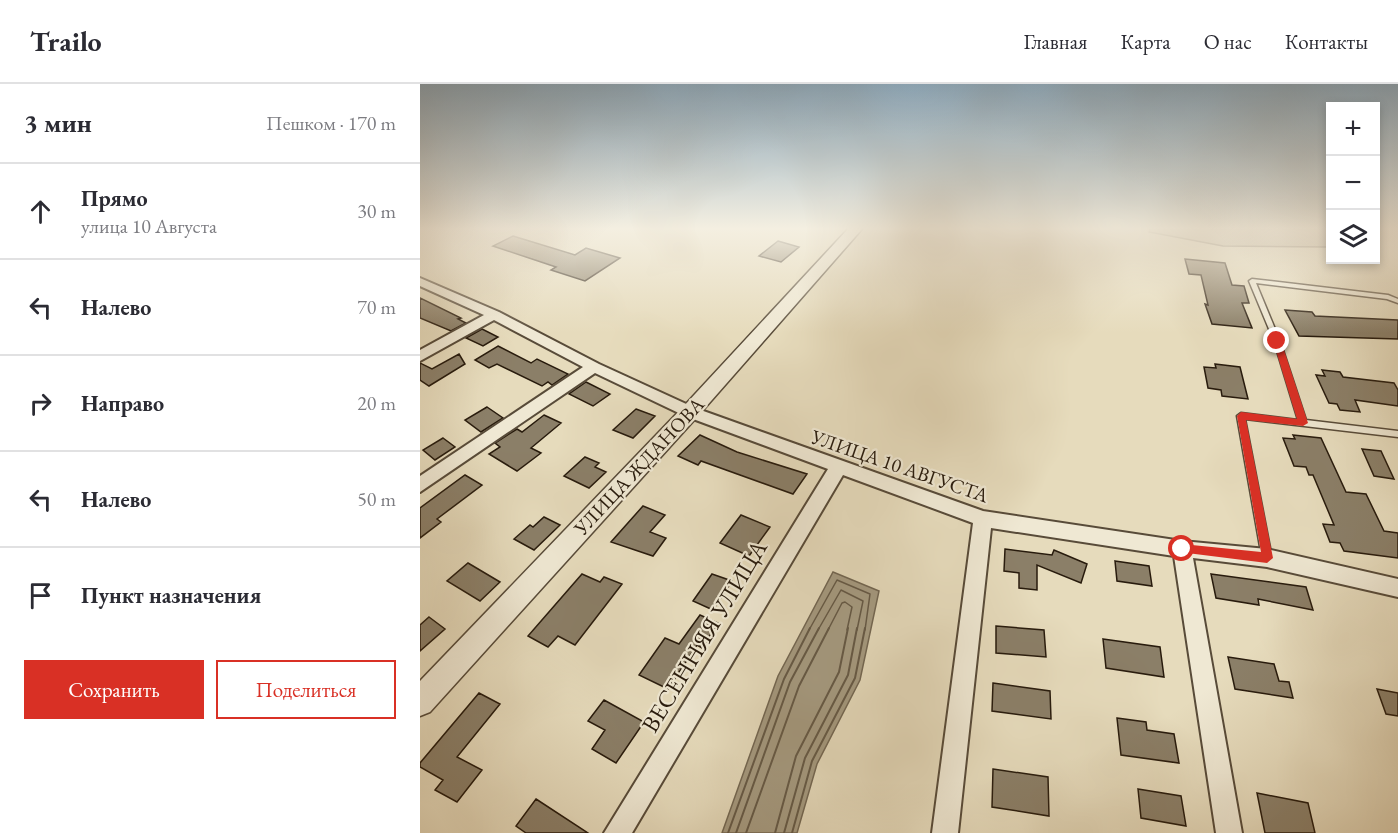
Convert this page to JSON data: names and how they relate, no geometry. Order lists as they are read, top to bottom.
{
  "streets": {
    "street": ["УЛИЦА ЖДАНОВА", "УЛИЦА 10 АВГУСТА", "ВЕСЕННЯЯ УЛИЦА"]
  },
  "crossings": [
    ["УЛИЦА ЖДАНОВА", "УЛИЦА 10 АВГУСТА"],
    ["УЛИЦА 10 АВГУСТА", "ВЕСЕННЯЯ УЛИЦА"]
  ],
  "page": {
    "header": "Trailo",
    "nav": [
      "Главная",
      "Карта",
      "О нас",
      "Контакты"
    ],
    "heading": ["3 мин", "Пешком · 170 m"],
    "map_buttons": ["+", "−"],
    "list": [
      ["Прямо", "улица 10 Августа", "30 m"],
      ["Налево", "70 m"],
      ["Направо", "20 m"],
      ["Налево", "50 m"],
      "Пункт назначения"
    ],
    "buttons": ["Сохранить", "Поделиться"]
  }
}
